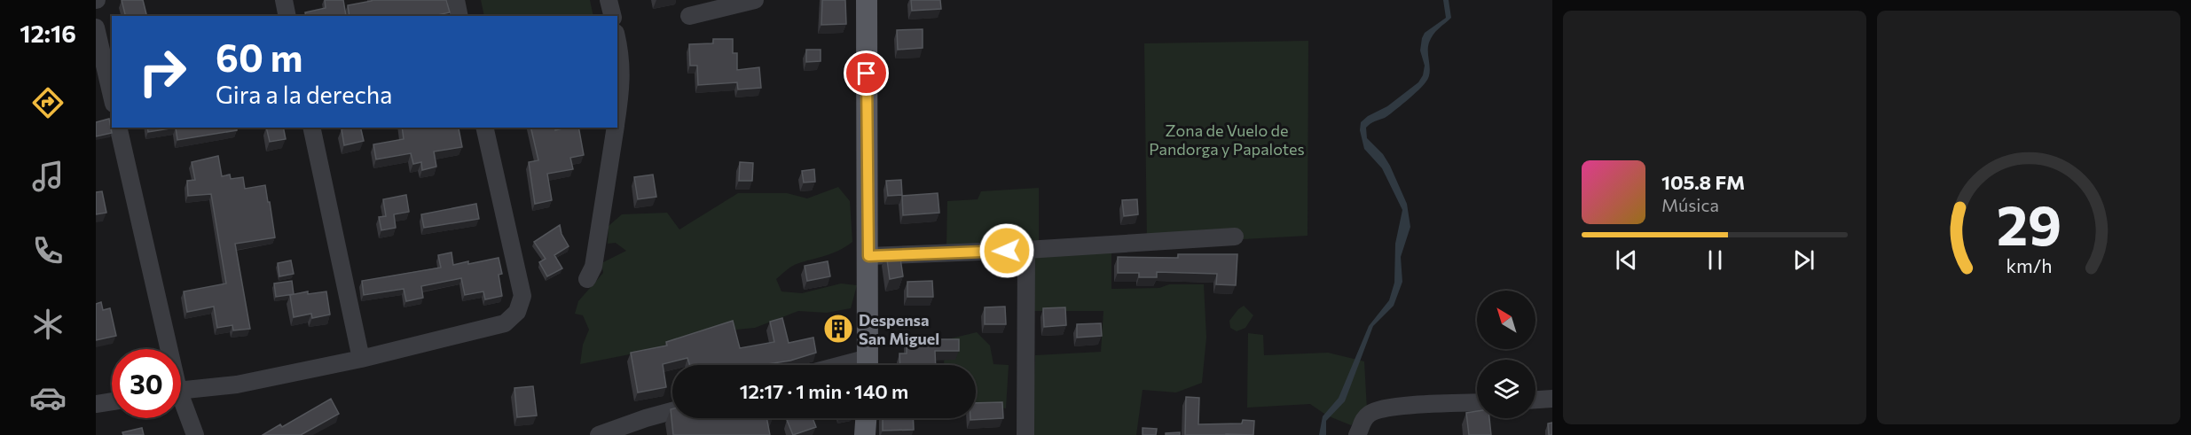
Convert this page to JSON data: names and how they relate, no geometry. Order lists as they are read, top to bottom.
{
  "parks": ["Zona de Vuelo de Pandorga y Papalotes"],
  "places": {
    "building": ["Despensa San Miguel"]
  },
  "north": "top left",
  "page": {
    "tabs": "12:16",
    "turn": ["60 m", "Gira a la derecha"],
    "song": ["105.8 FM", "Música"],
    "limit": "30",
    "trip": "12:17 · 1 min · 140 m",
    "gauge": ["29", "km/h"]
  }
}
